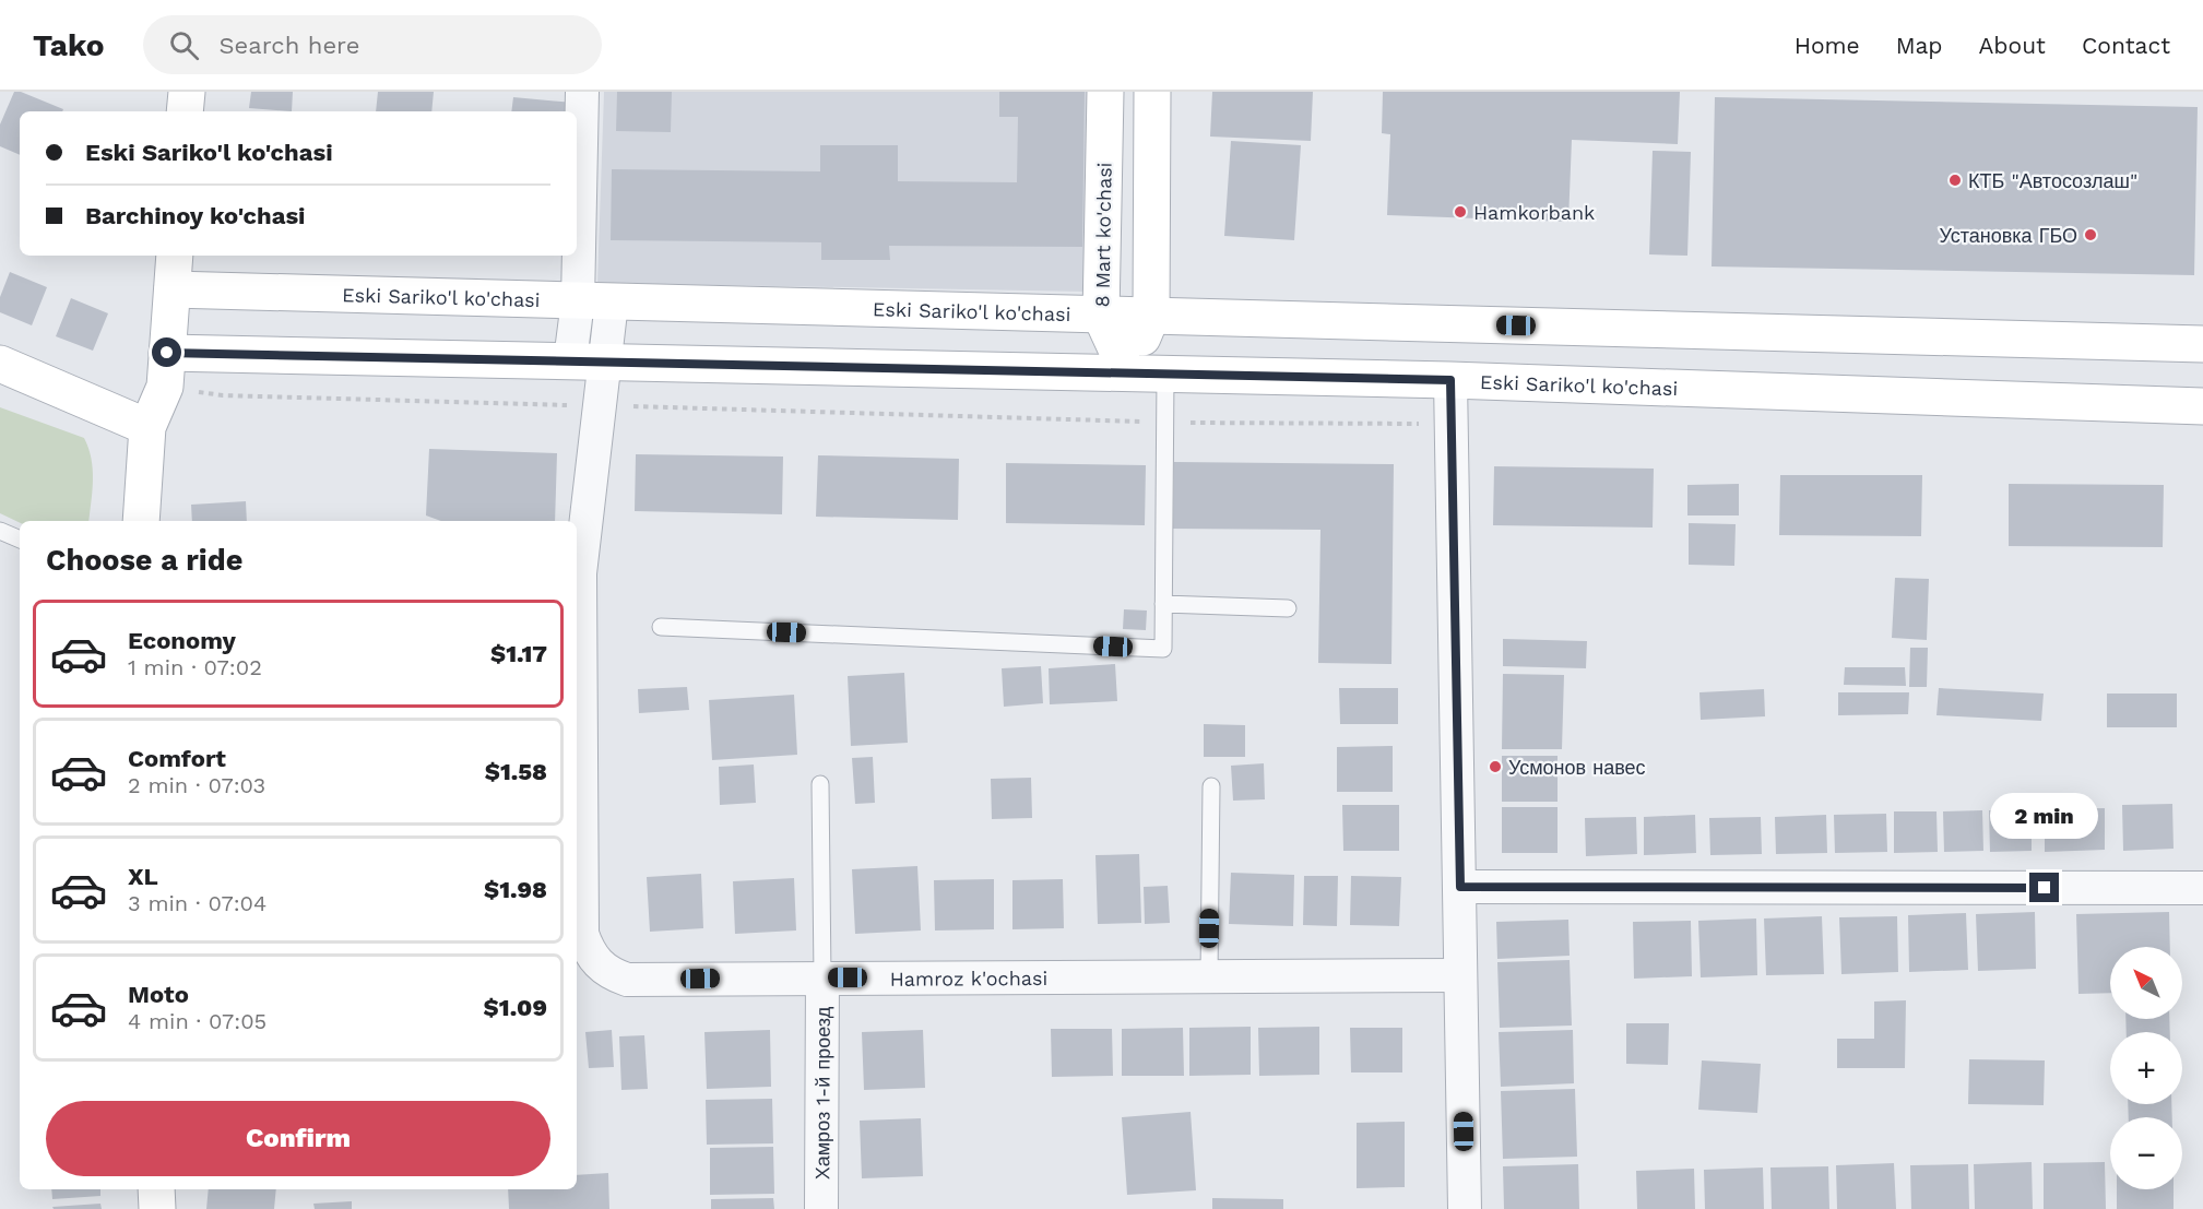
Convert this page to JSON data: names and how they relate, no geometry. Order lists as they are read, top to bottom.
{
  "streets": {
    "main road": ["8 Mart ko'chasi", "Eski Sariko'l ko'chasi"],
    "street": ["Hamroz k'ochasi", "Хамроз 1-й проезд"]
  },
  "crossings": [
    ["8 Mart ko'chasi", "Eski Sariko'l ko'chasi"],
    ["Eski Sariko'l ko'chasi", "Hamroz k'ochasi"],
    ["Hamroz k'ochasi", "Хамроз 1-й проезд"]
  ],
  "places": [
    "КТБ \"Автосозлаш\"",
    "Hamkorbank",
    "Установка ГБО",
    "Усмонов навес"
  ],
  "north": "top left",
  "page": {
    "header": "Tako",
    "search": "Search here",
    "nav": [
      "Home",
      "Map",
      "About",
      "Contact"
    ],
    "banner": ["Eski Sariko'l ko'chasi", "Barchinoy ko'chasi"],
    "heading": "Choose a ride",
    "list": [
      {
        "name": "Economy",
        "note": "1 min · 07:02",
        "value": "$1.17"
      },
      {
        "name": "Comfort",
        "note": "2 min · 07:03",
        "value": "$1.58"
      },
      {
        "name": "XL",
        "note": "3 min · 07:04",
        "value": "$1.98"
      },
      {
        "name": "Moto",
        "note": "4 min · 07:05",
        "value": "$1.09"
      }
    ],
    "bubble": "2 min",
    "map_buttons": ["+", "−"],
    "buttons": "Confirm"
  }
}
